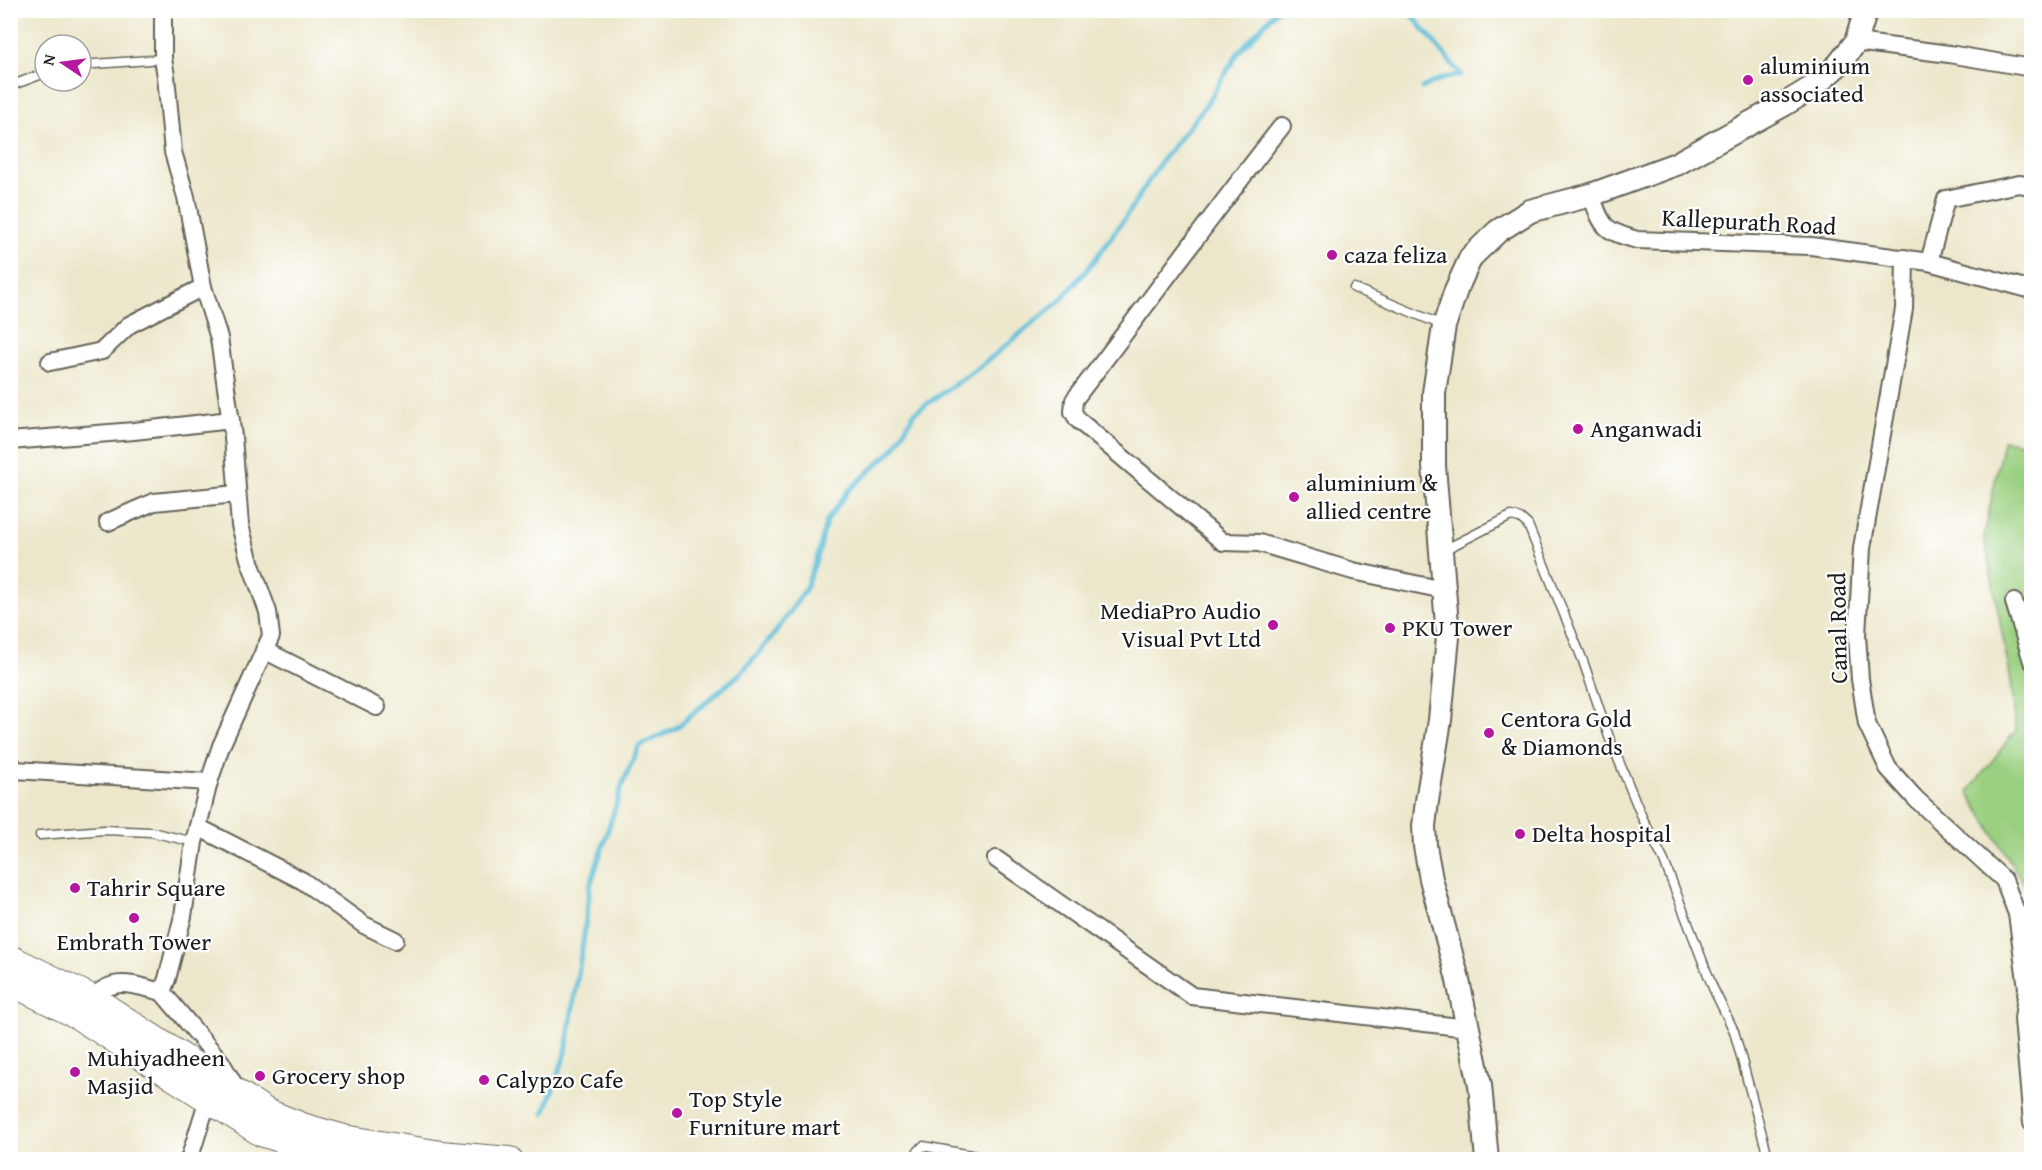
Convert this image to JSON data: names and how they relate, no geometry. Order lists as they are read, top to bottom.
{
  "streets": {
    "street": ["Kallepurath Road", "Canal Road"]
  },
  "crossings": [
    ["Kallepurath Road", "Canal Road"]
  ],
  "places": [
    "aluminium associated",
    "caza feliza",
    "Anganwadi",
    "aluminium & allied centre",
    "MediaPro Audio Visual Pvt Ltd",
    "PKU Tower",
    "Centora Gold & Diamonds",
    "Delta hospital",
    "Tahrir Square",
    "Embrath Tower",
    "Muhiyadheen Masjid",
    "Grocery shop",
    "Calypzo Cafe",
    "Top Style Furniture mart"
  ],
  "north": "left"
}
